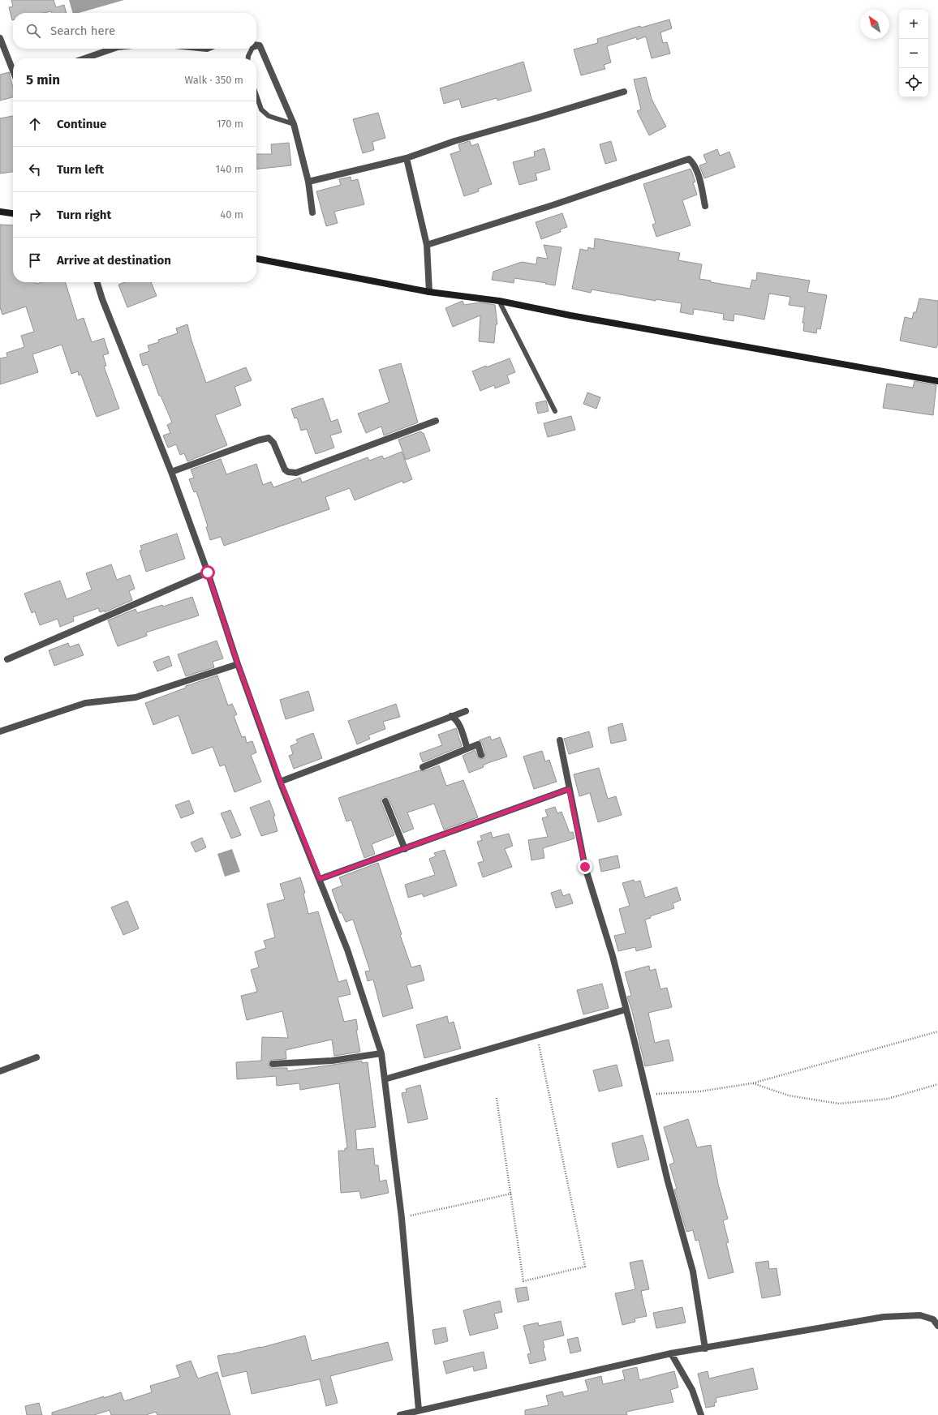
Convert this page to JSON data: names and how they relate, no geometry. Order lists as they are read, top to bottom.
{
  "north": "top left",
  "page": {
    "map_buttons": ["+", "−"],
    "search": "Search here",
    "heading": ["5 min", "Walk · 350 m"],
    "list": [
      ["Continue", "170 m"],
      ["Turn left", "140 m"],
      ["Turn right", "40 m"],
      "Arrive at destination"
    ]
  }
}
